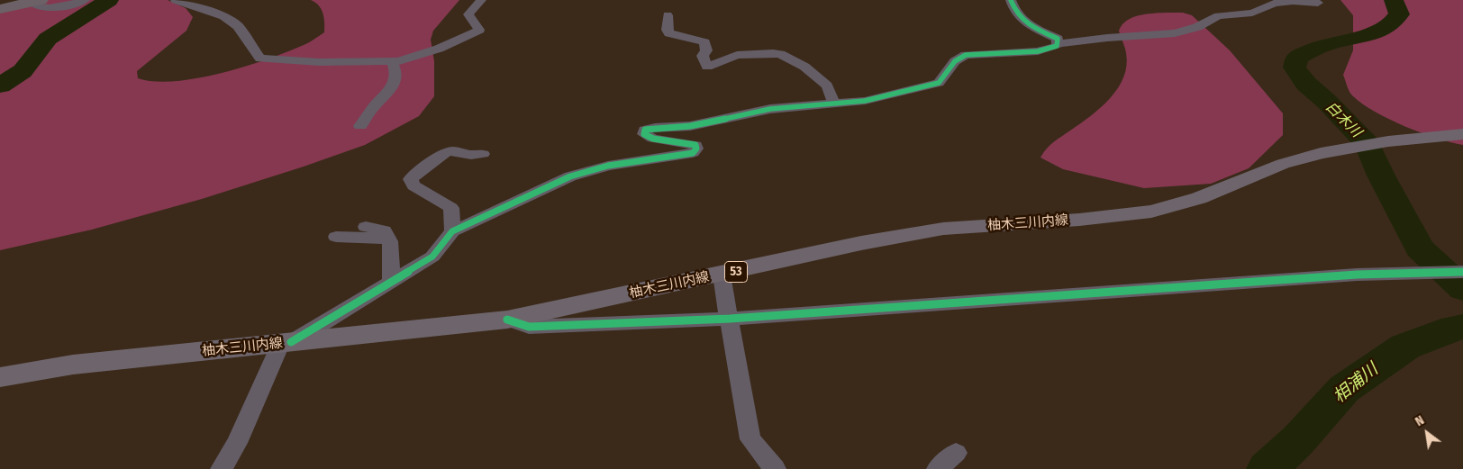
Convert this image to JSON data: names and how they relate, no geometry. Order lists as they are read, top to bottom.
{
  "streets": {
    "main road": ["柚木三川内線", "53"]
  },
  "water": ["白木川", "相浦川"],
  "north": "top left"
}
